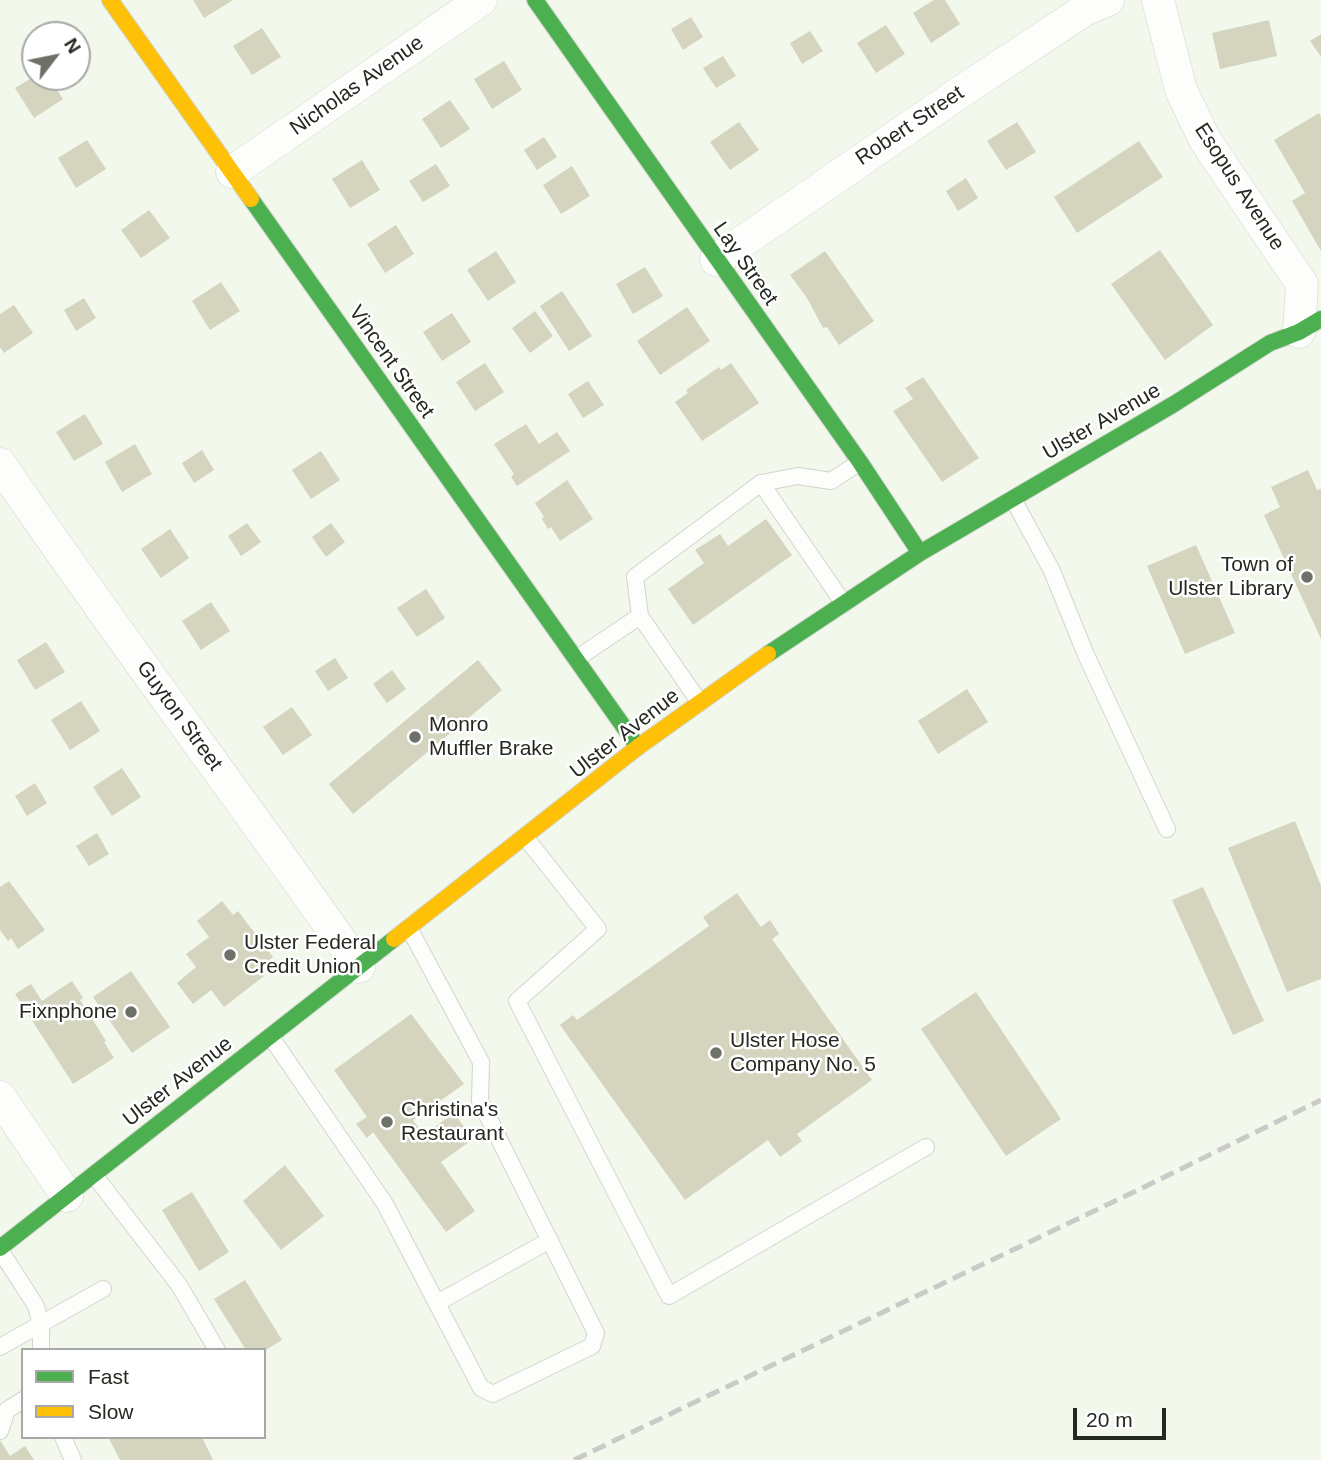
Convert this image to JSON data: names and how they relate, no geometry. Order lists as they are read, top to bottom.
{
  "streets": {
    "main road": ["Lay Street", "Vincent Street", "Ulster Avenue"],
    "street": [
      "Nicholas Avenue",
      "Robert Street",
      "Esopus Avenue",
      "Guyton Street"
    ]
  },
  "crossings": [
    ["Nicholas Avenue", "Vincent Street"],
    ["Robert Street", "Lay Street"],
    ["Esopus Avenue", "Ulster Avenue"],
    ["Lay Street", "Ulster Avenue"],
    ["Vincent Street", "Ulster Avenue"],
    ["Ulster Avenue", "Guyton Street"]
  ],
  "places": [
    "Town of Ulster Library",
    "Monro Muffler Brake",
    "Ulster Federal Credit Union",
    "Fixnphone",
    "Ulster Hose Company No. 5",
    "Christina's Restaurant"
  ],
  "legend": ["Fast", "Slow"],
  "scale_bar": "20 m",
  "north": "top right"
}
